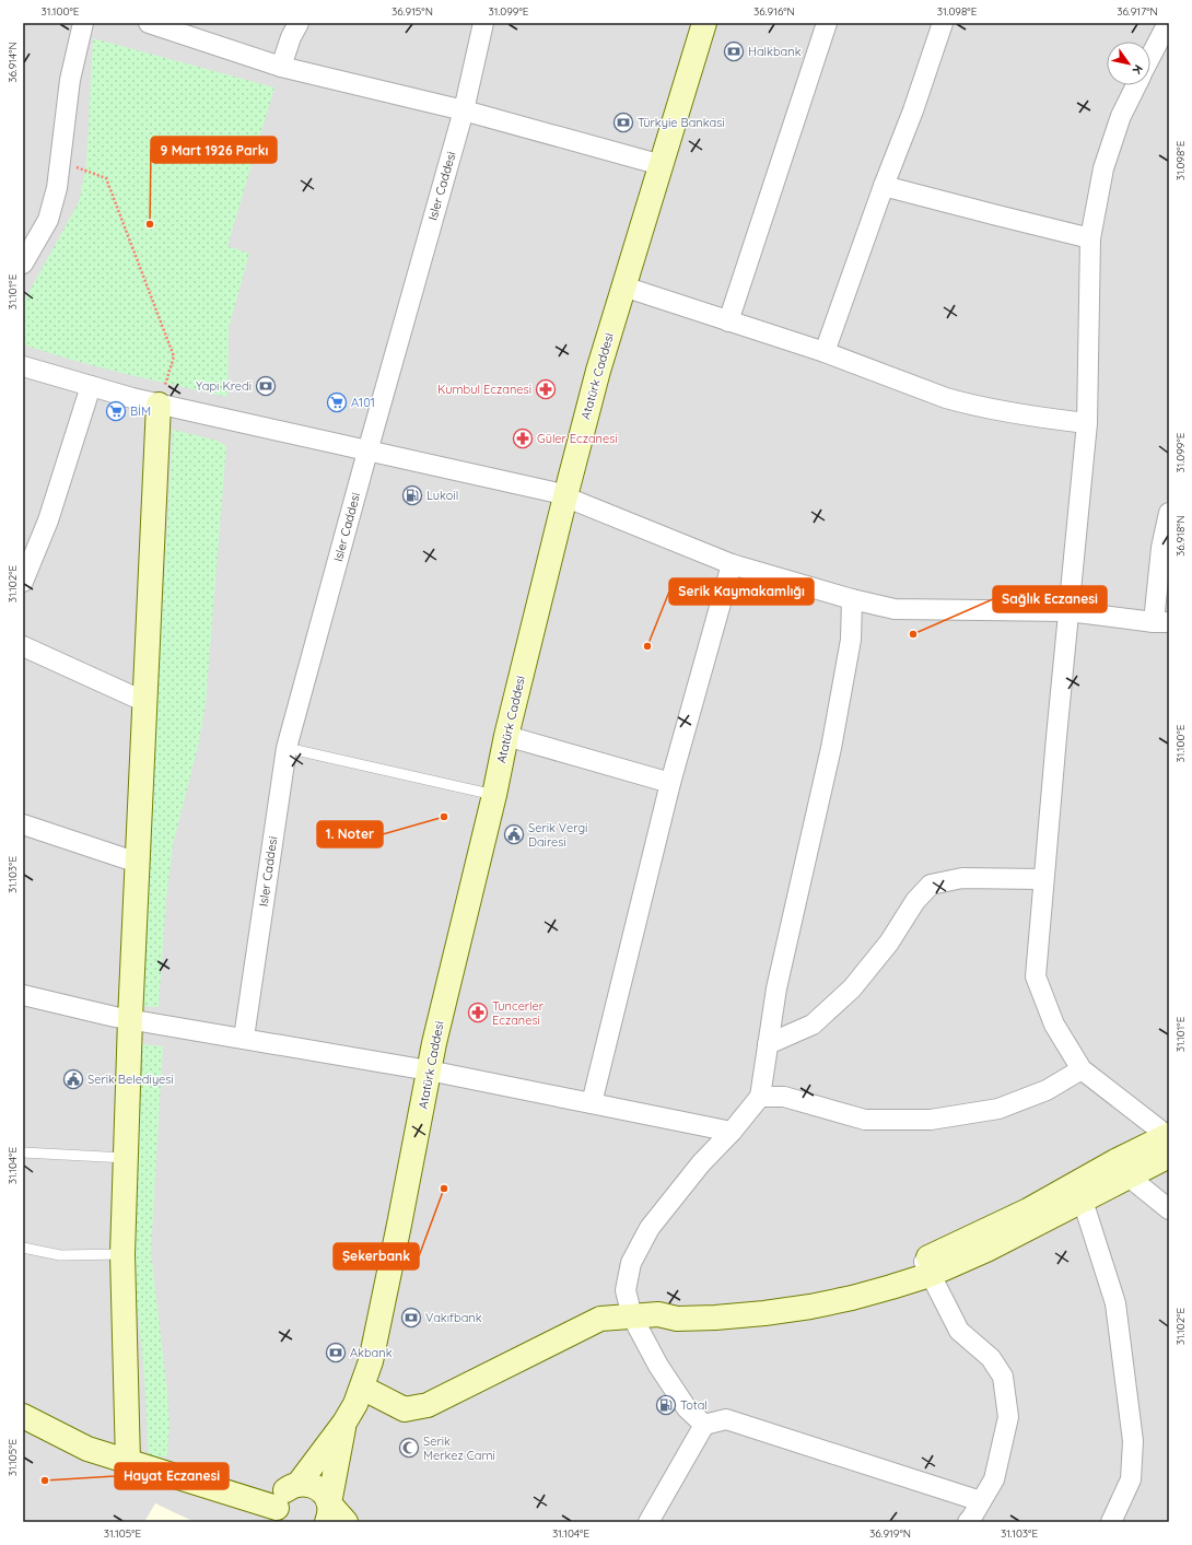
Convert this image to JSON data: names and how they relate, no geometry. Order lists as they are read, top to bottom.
{
  "streets": {
    "street": ["Isler Caddesi", "Atatürk Caddesi"]
  },
  "places": {
    "bank": [
      "Halkbank",
      "Türkyie Bankasi",
      "Yapı Kredi",
      "Vakıfbank",
      "Akbank"
    ],
    "other": [
      "9 Mart 1926 Parkı",
      "Sağlık Eczanesi",
      "Serik Kaymakamlığı",
      "1. Noter",
      "Şekerbank",
      "Hayat Eczanesi"
    ],
    "pharmacy": ["Kumbul Eczanesi", "Güler Eczanesi", "Tuncerler Eczanesi"],
    "supermarket": ["A101", "BİM"],
    "fuel station": ["Lukoil", "Total"],
    "public building": ["Serik Vergi Dairesi", "Serik Belediyesi"],
    "mosque": ["Serik Merkez Cami"]
  },
  "north": "bottom right",
  "coordinates": [
    "31.100°E",
    "36.915°N",
    "31.099°E",
    "36.916°N",
    "31.098°E",
    "36.917°N",
    "36.914°N",
    "31.101°E",
    "36.918°N",
    "31.102°E",
    "31.103°E",
    "31.104°E",
    "31.105°E",
    "36.919°N"
  ]
}
